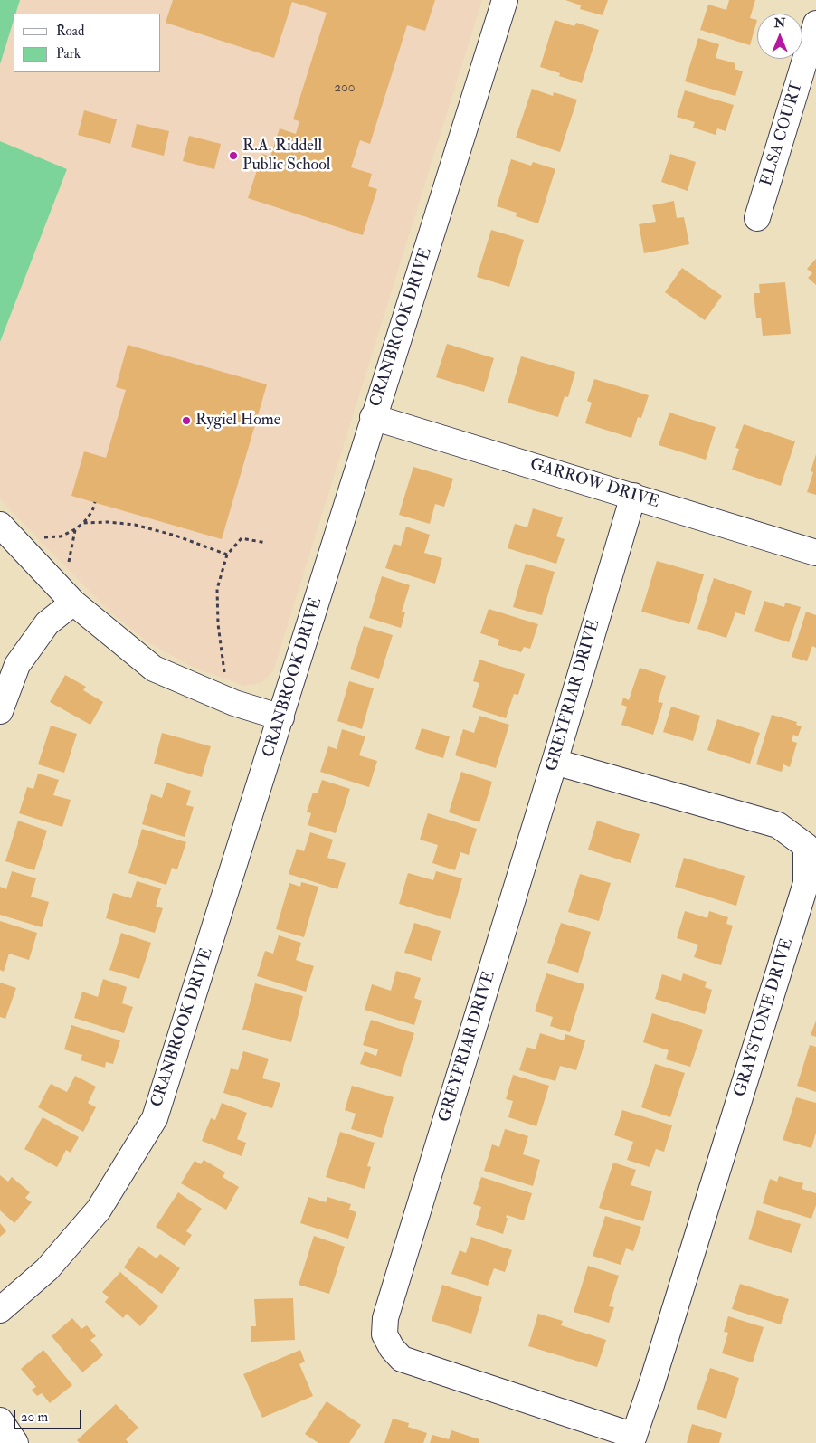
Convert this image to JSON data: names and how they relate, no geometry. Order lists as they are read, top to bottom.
{
  "streets": {
    "street": [
      "ELSA COURT",
      "CRANBROOK DRIVE",
      "GARROW DRIVE",
      "GREYFRIAR DRIVE",
      "GRAYSTONE DRIVE"
    ]
  },
  "crossings": [
    ["CRANBROOK DRIVE", "GARROW DRIVE"],
    ["GARROW DRIVE", "GREYFRIAR DRIVE"],
    ["GREYFRIAR DRIVE", "GRAYSTONE DRIVE"]
  ],
  "places": ["R.A. Riddell Public School", "Rygiel Home"],
  "house_numbers": ["200"],
  "legend": ["Road", "Park"],
  "scale_bar": "20 m",
  "north": "top"
}
